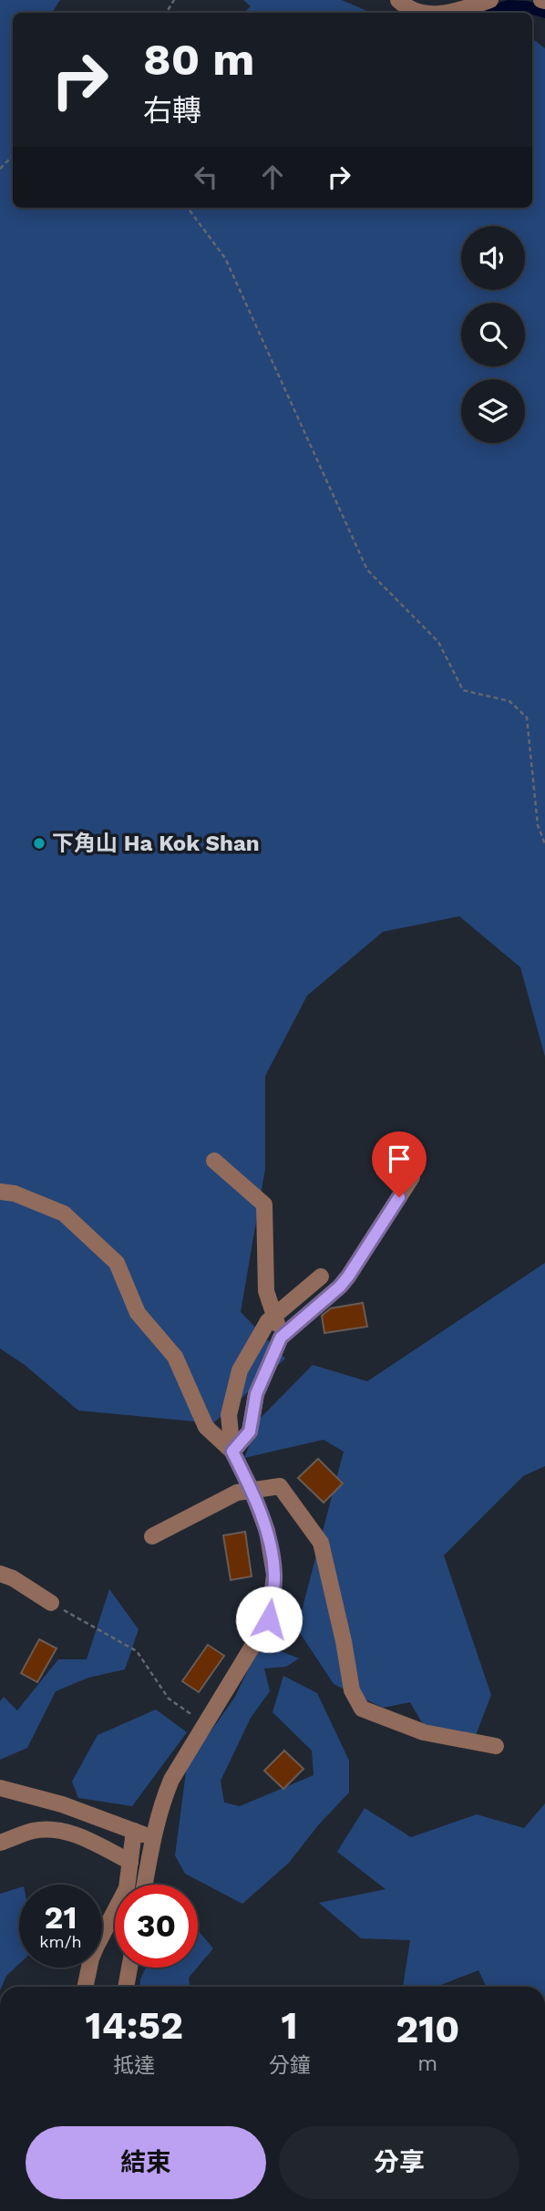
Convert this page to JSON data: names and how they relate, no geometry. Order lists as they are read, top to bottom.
{
  "places": ["下角山 Ha Kok Shan"],
  "page": {
    "turn": ["80 m", "右轉"],
    "speed": "21 km/h",
    "limit": "30",
    "eta": [
      "14:52",
      "抵達",
      "1",
      "分鐘",
      "210",
      "m"
    ],
    "buttons": ["結束", "分享"]
  }
}
